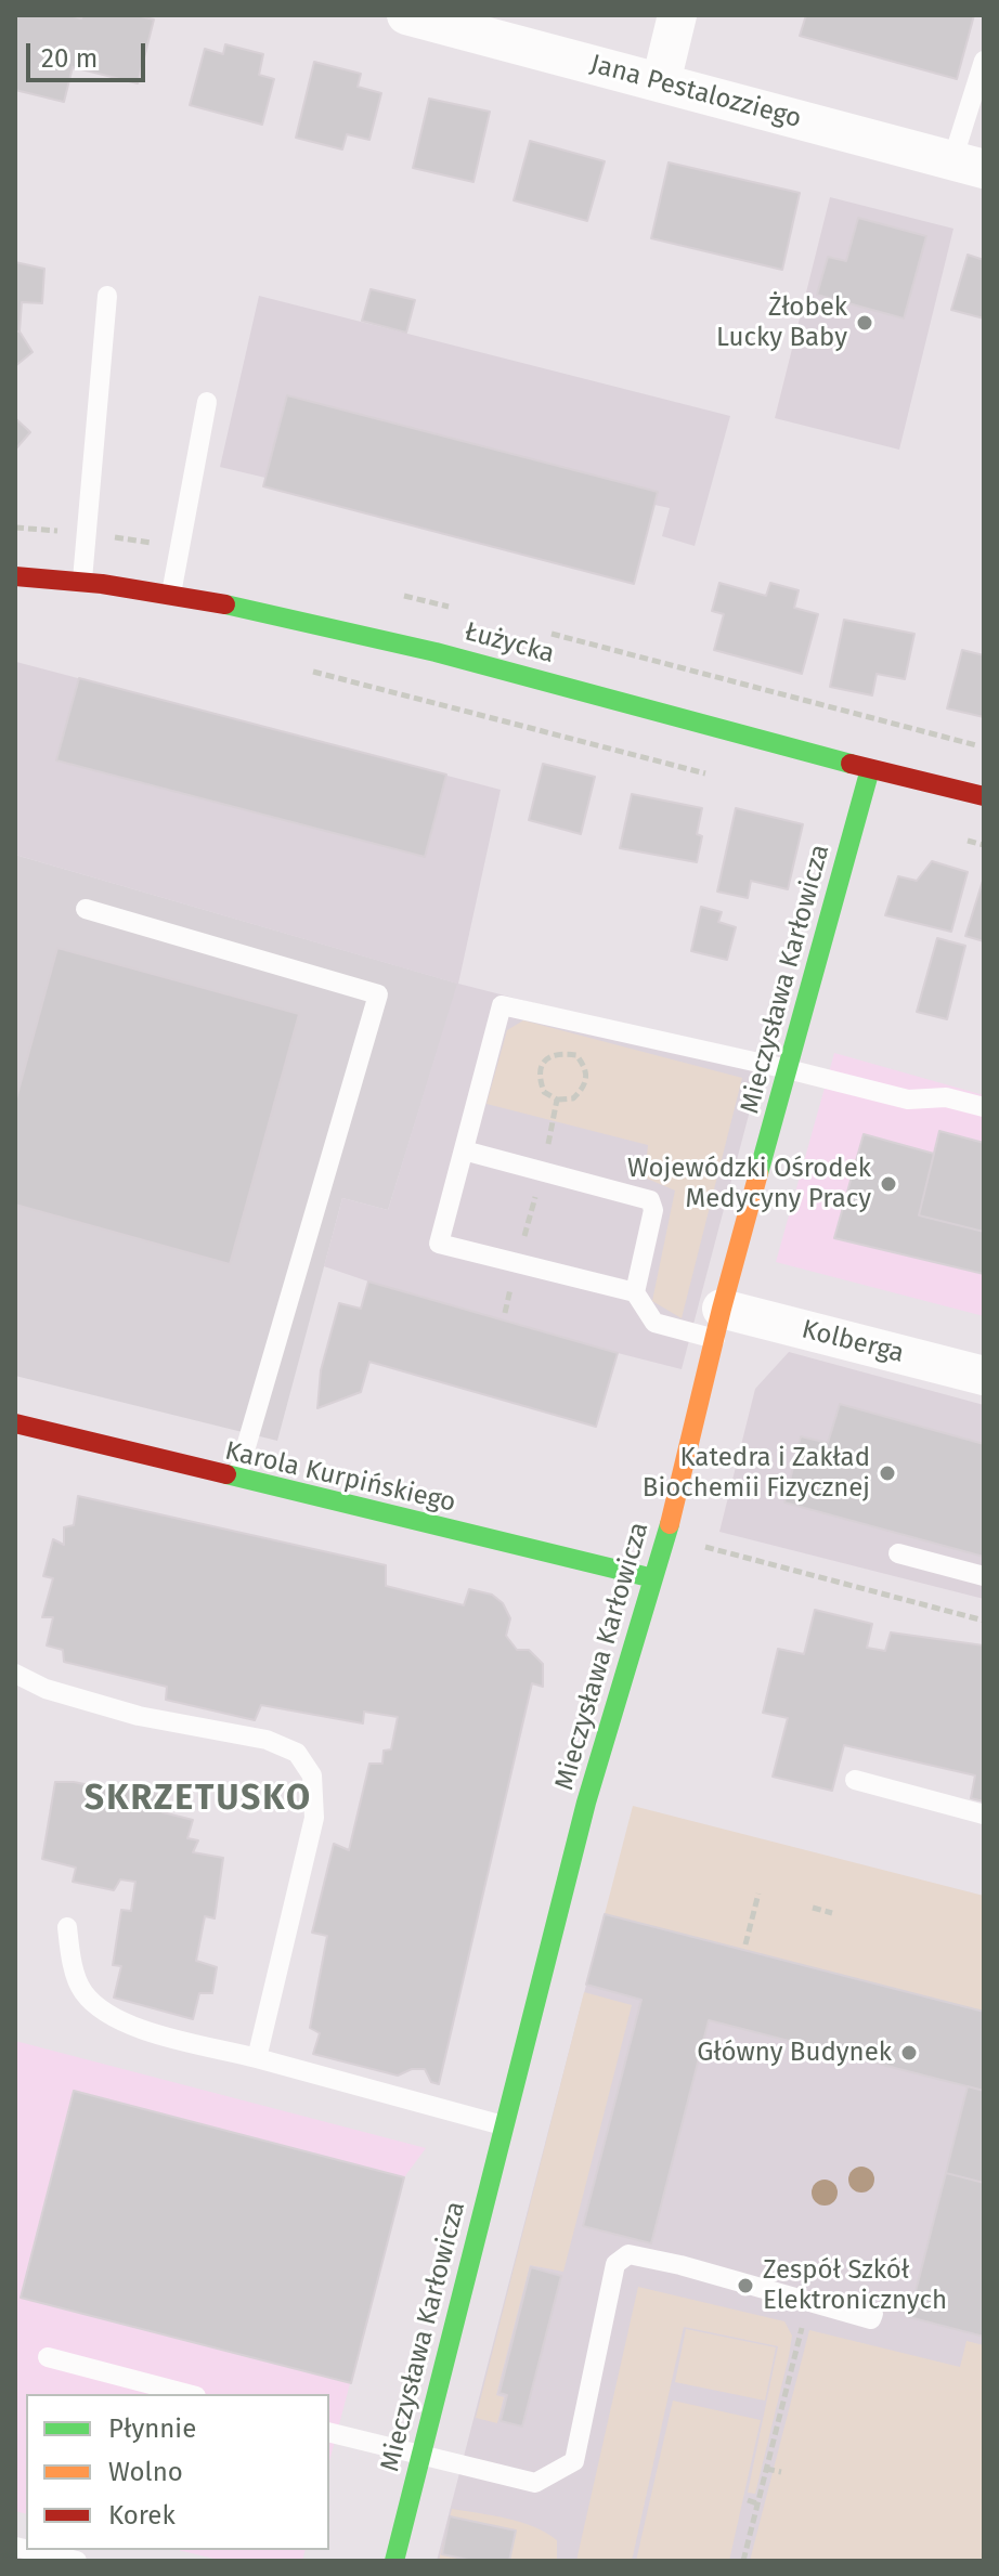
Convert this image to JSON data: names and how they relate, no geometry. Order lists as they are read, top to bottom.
{
  "streets": {
    "street": [
      "Jana Pestalozziego",
      "Łużycka",
      "Mieczysława Karłowicza",
      "Kolberga",
      "Karola Kurpińskiego"
    ]
  },
  "crossings": [
    ["Łużycka", "Mieczysława Karłowicza"],
    ["Mieczysława Karłowicza", "Kolberga"],
    ["Mieczysława Karłowicza", "Karola Kurpińskiego"]
  ],
  "districts": ["SKRZETUSKO"],
  "places": [
    "Żłobek Lucky Baby",
    "Wojewódzki Ośrodek Medycyny Pracy",
    "Katedra i Zakład Biochemii Fizycznej",
    "Główny Budynek",
    "Zespół Szkół Elektronicznych"
  ],
  "legend": ["Płynnie", "Wolno", "Korek"],
  "scale_bar": "20 m"
}
